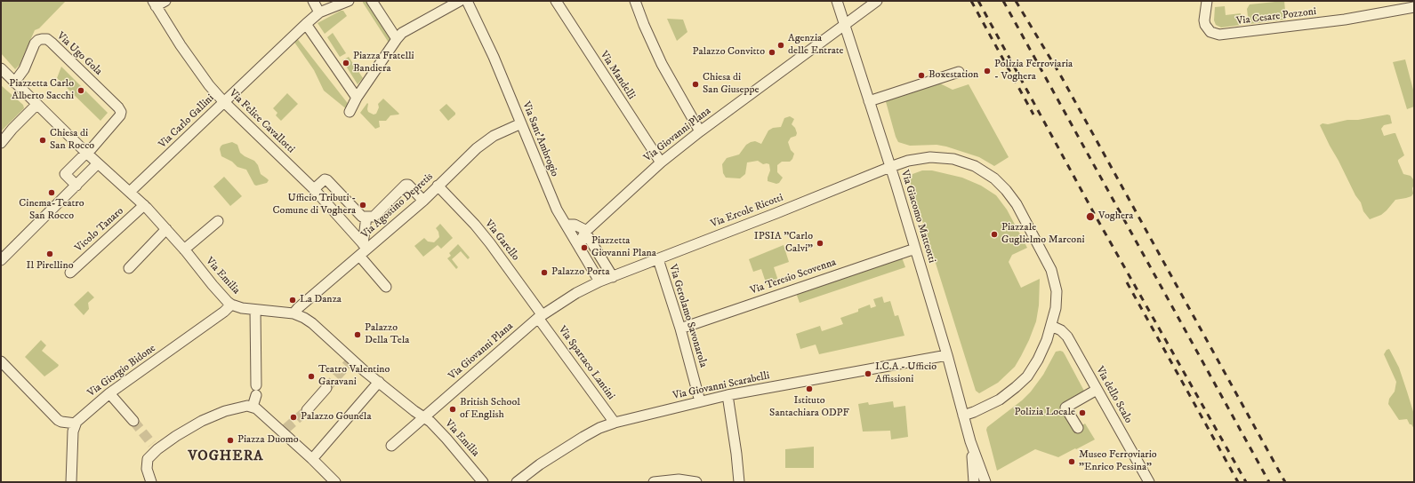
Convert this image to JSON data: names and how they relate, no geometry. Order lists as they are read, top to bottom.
{
  "streets": {
    "street": [
      "Via Cesare Pozzoni",
      "Via Ugo Gola",
      "Via Mandelli",
      "Via Carlo Gallini",
      "Via Felice Cavallotti",
      "Via Giovanni Plana",
      "Via Sant'Ambrogio",
      "Via Agostino Depretis",
      "Via Ercole Ricotti",
      "Via Giacomo Matteotti",
      "Vicolo Tanaro",
      "Via Garello",
      "Via Emilia",
      "Via Teresio Scovenna",
      "Via Gerolamo Savonarola",
      "Via Spartaco Lantini",
      "Via Giorgio Bidone",
      "Via Giovanni Scarabelli",
      "Via dello Scalo"
    ]
  },
  "crossings": [
    ["Via Ugo Gola", "Via Emilia"],
    ["Via Mandelli", "Via Giovanni Plana"],
    ["Via Carlo Gallini", "Via Felice Cavallotti"],
    ["Via Carlo Gallini", "Via Emilia"],
    ["Via Felice Cavallotti", "Via Agostino Depretis"],
    ["Via Giovanni Plana", "Via Sant'Ambrogio"],
    ["Via Giovanni Plana", "Via Ercole Ricotti"],
    ["Via Giovanni Plana", "Via Giacomo Matteotti"],
    ["Via Giovanni Plana", "Via Garello"],
    ["Via Giovanni Plana", "Via Emilia"],
    ["Via Giovanni Plana", "Via Spartaco Lantini"],
    ["Via Sant'Ambrogio", "Via Agostino Depretis"],
    ["Via Agostino Depretis", "Via Garello"],
    ["Via Agostino Depretis", "Via Emilia"],
    ["Via Ercole Ricotti", "Via Giacomo Matteotti"],
    ["Via Ercole Ricotti", "Via Gerolamo Savonarola"],
    ["Via Giacomo Matteotti", "Via Teresio Scovenna"],
    ["Via Giacomo Matteotti", "Via Giovanni Scarabelli"],
    ["Vicolo Tanaro", "Via Emilia"],
    ["Via Garello", "Via Spartaco Lantini"],
    ["Via Emilia", "Via Giorgio Bidone"],
    ["Via Teresio Scovenna", "Via Gerolamo Savonarola"],
    ["Via Gerolamo Savonarola", "Via Giovanni Scarabelli"],
    ["Via Spartaco Lantini", "Via Giovanni Scarabelli"]
  ],
  "districts": ["VOGHERA"],
  "places": [
    "Agenzia delle Entrate",
    "Palazzo Convitto",
    "Piazza Fratelli Bandiera",
    "Polizia Ferroviaria - Voghera",
    "Boxestation",
    "Chiesa di San Giuseppe",
    "Piazzetta Carlo Alberto Sacchi",
    "Chiesa di San Rocco",
    "Cinema-Teatro San Rocco",
    "Ufficio Tributi - Comune di Voghera",
    "Voghera",
    "Piazzale Guglielmo Marconi",
    "IPSIA \"Carlo Calvi\"",
    "Piazzetta Giovanni Plana",
    "Il Pirellino",
    "Palazzo Porta",
    "La Danza",
    "Palazzo Della Tela",
    "I.C.A - Ufficio Affissioni",
    "Teatro Valentino Garavani",
    "Istituto Santachiara ODPF",
    "British School of English",
    "Polizia Locale",
    "Palazzo Gounéla",
    "Piazza Duomo",
    "Museo Ferroviario \"Enrico Pessina\""
  ]
}
